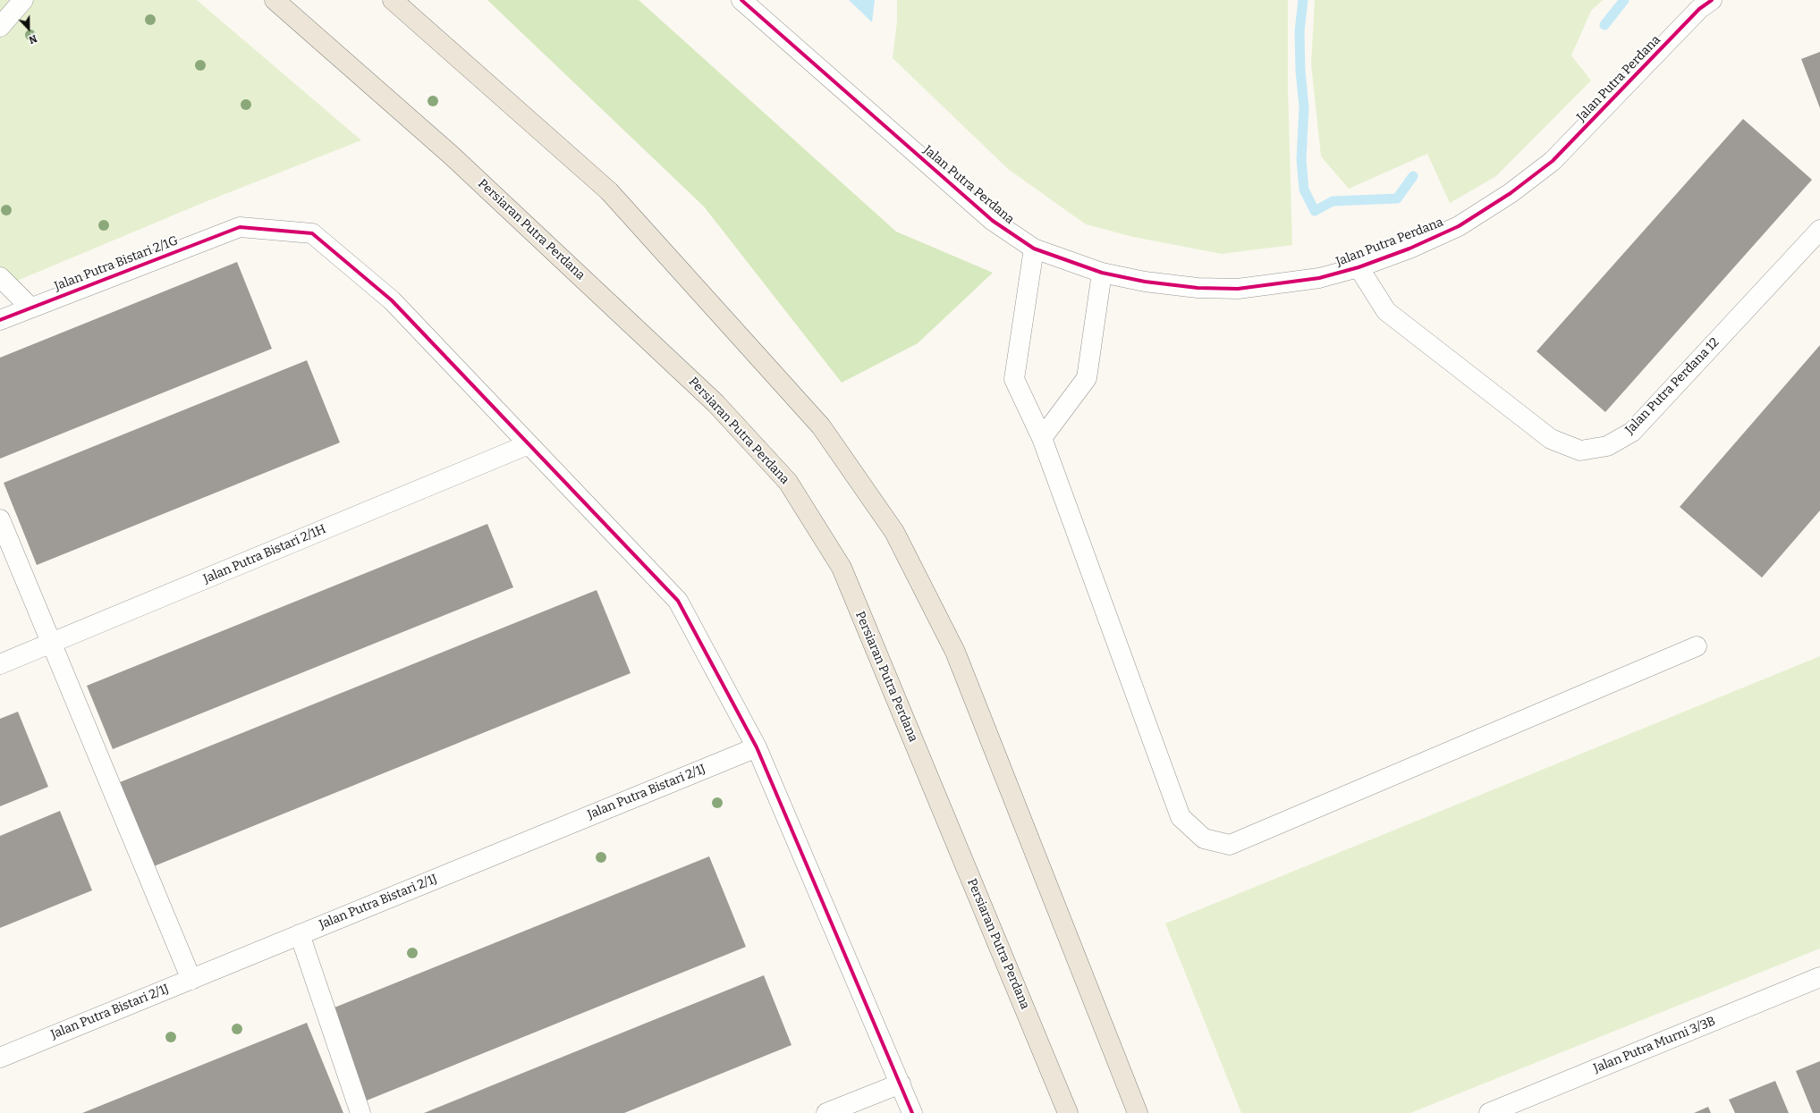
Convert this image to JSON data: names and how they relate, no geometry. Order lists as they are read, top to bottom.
{
  "streets": {
    "main road": ["Persiaran Putra Perdana"],
    "street": [
      "Jalan Putra Perdana",
      "Jalan Putra Bistari 2/1G",
      "Jalan Putra Perdana 12",
      "Jalan Putra Bistari 2/1H",
      "Jalan Putra Bistari 2/1J",
      "Jalan Putra Murni 3/3B"
    ]
  },
  "crossings": [
    ["Jalan Putra Perdana", "Jalan Putra Perdana 12"],
    ["Jalan Putra Bistari 2/1G", "Jalan Putra Bistari 2/1H"]
  ],
  "north": "bottom"
}
